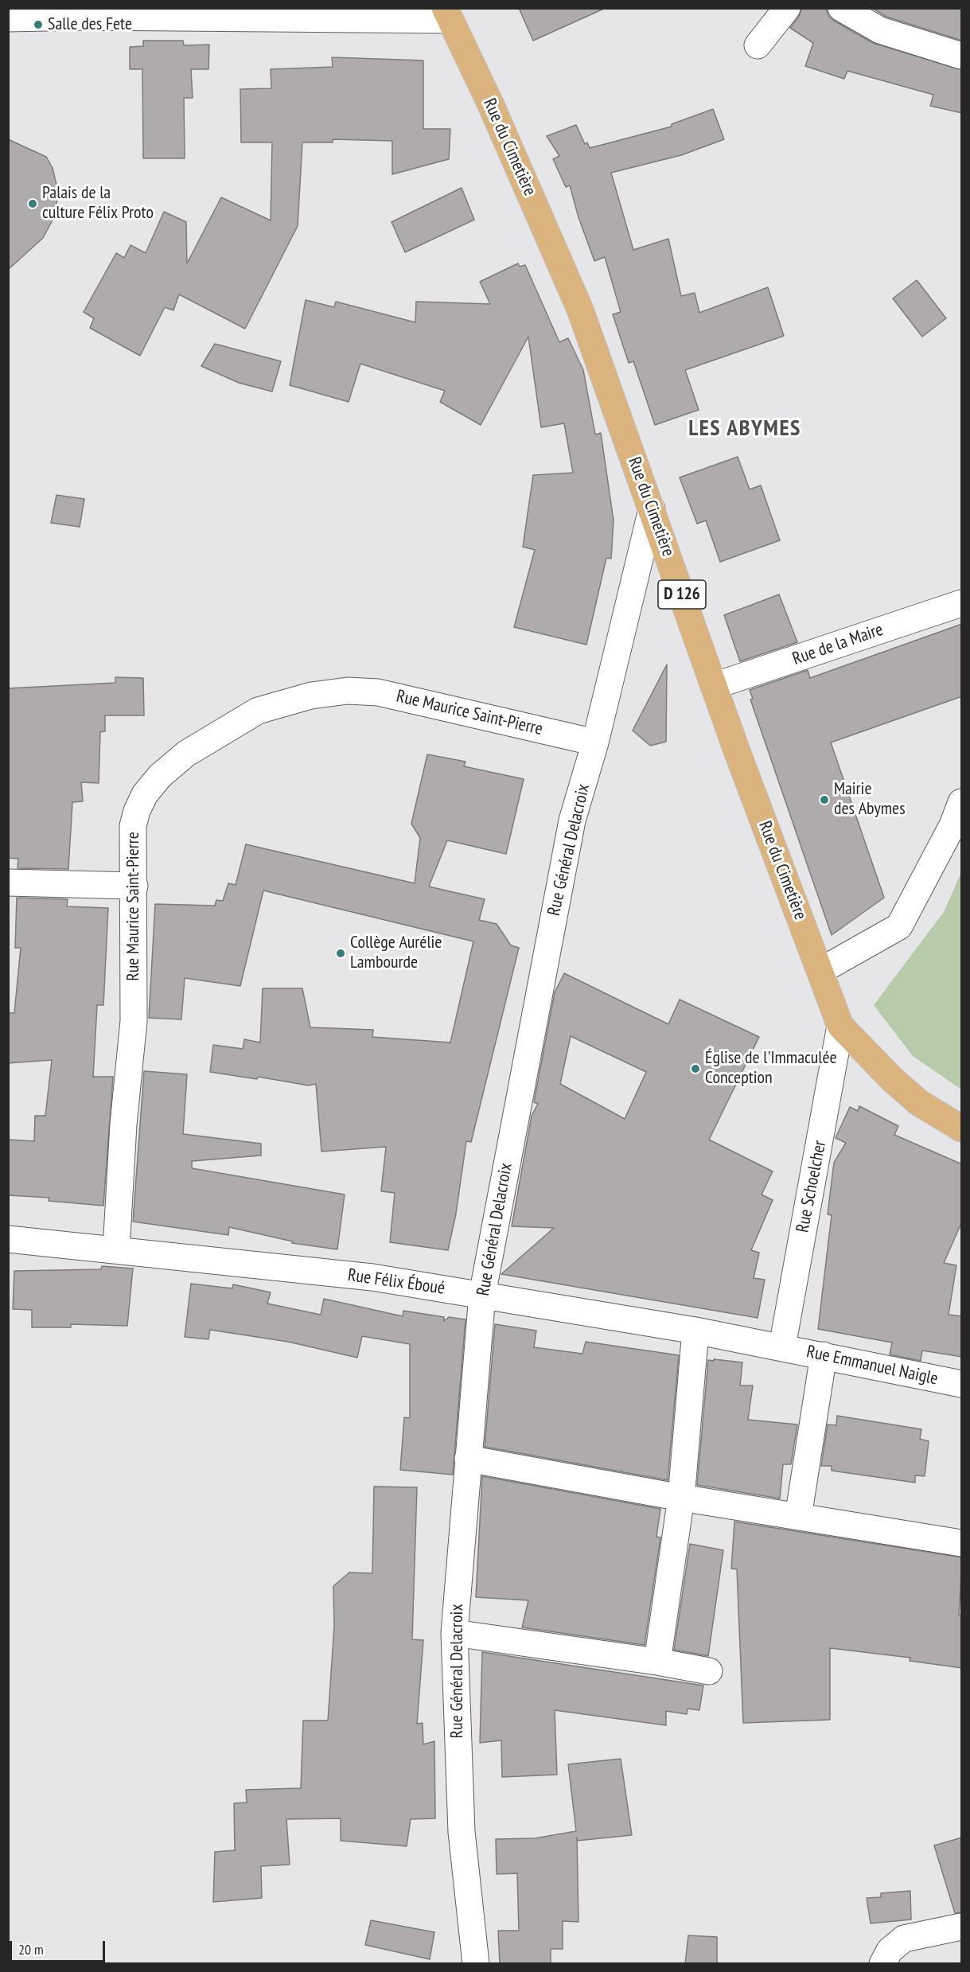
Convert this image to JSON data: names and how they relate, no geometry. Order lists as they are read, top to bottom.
{
  "streets": {
    "main road": ["Rue du Cimetière", "D 126"],
    "street": [
      "Rue de la Maire",
      "Rue Maurice Saint-Pierre",
      "Rue Général Delacroix",
      "Rue Schoelcher",
      "Rue Félix Éboué",
      "Rue Emmanuel Naigle"
    ]
  },
  "crossings": [
    ["Rue du Cimetière", "Rue de la Maire"],
    ["Rue du Cimetière", "Rue Général Delacroix"],
    ["Rue du Cimetière", "Rue Schoelcher"],
    ["Rue Maurice Saint-Pierre", "Rue Général Delacroix"],
    ["Rue Maurice Saint-Pierre", "Rue Félix Éboué"],
    ["Rue Général Delacroix", "Rue Félix Éboué"],
    ["Rue Schoelcher", "Rue Félix Éboué"],
    ["Rue Schoelcher", "Rue Emmanuel Naigle"],
    ["Rue Félix Éboué", "Rue Emmanuel Naigle"]
  ],
  "districts": ["LES ABYMES"],
  "places": [
    "Salle des Fete",
    "Palais de la culture Félix Proto",
    "Mairie des Abymes",
    "Collège Aurélie Lambourde",
    "Église de l'Immaculée Conception"
  ],
  "scale_bar": "20 m"
}
